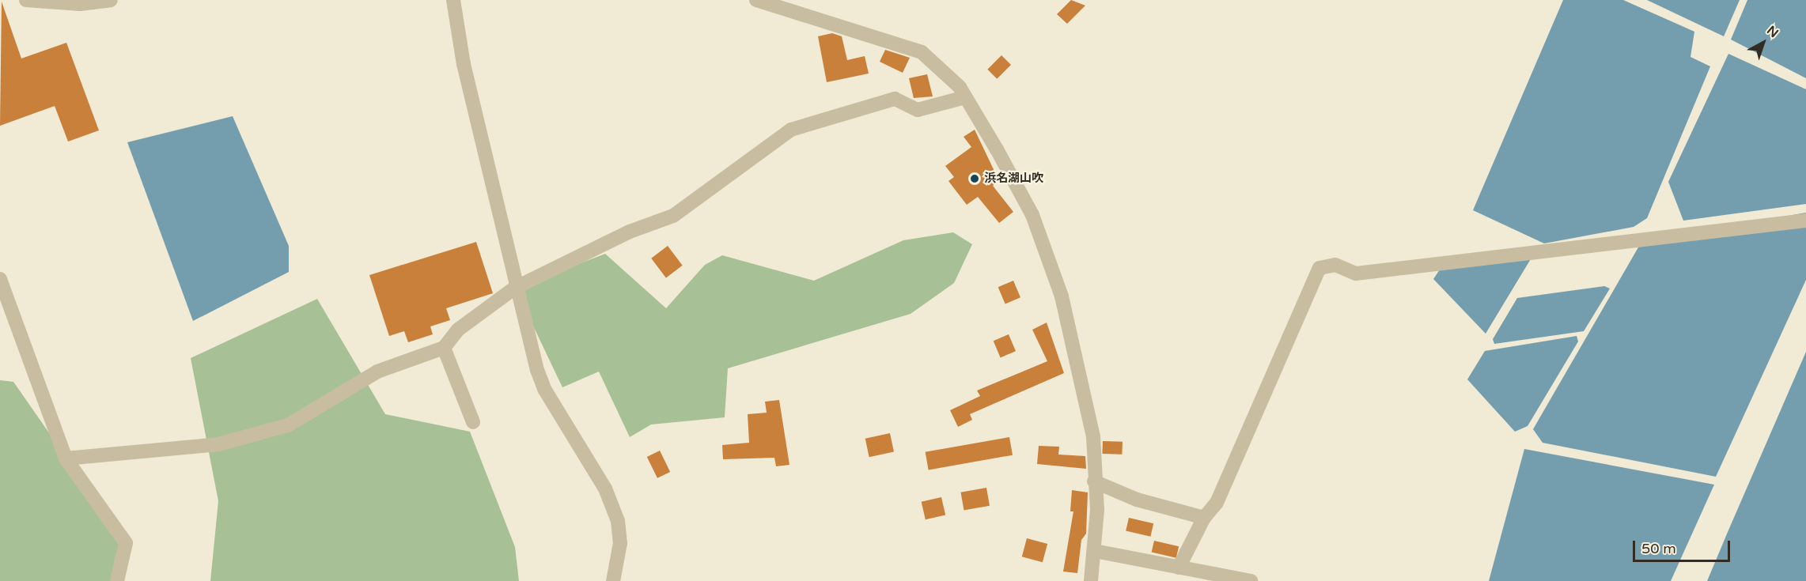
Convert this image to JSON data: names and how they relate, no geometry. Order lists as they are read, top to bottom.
{
  "places": ["浜名湖山吹"],
  "scale_bar": "50 m",
  "north": "top right"
}
